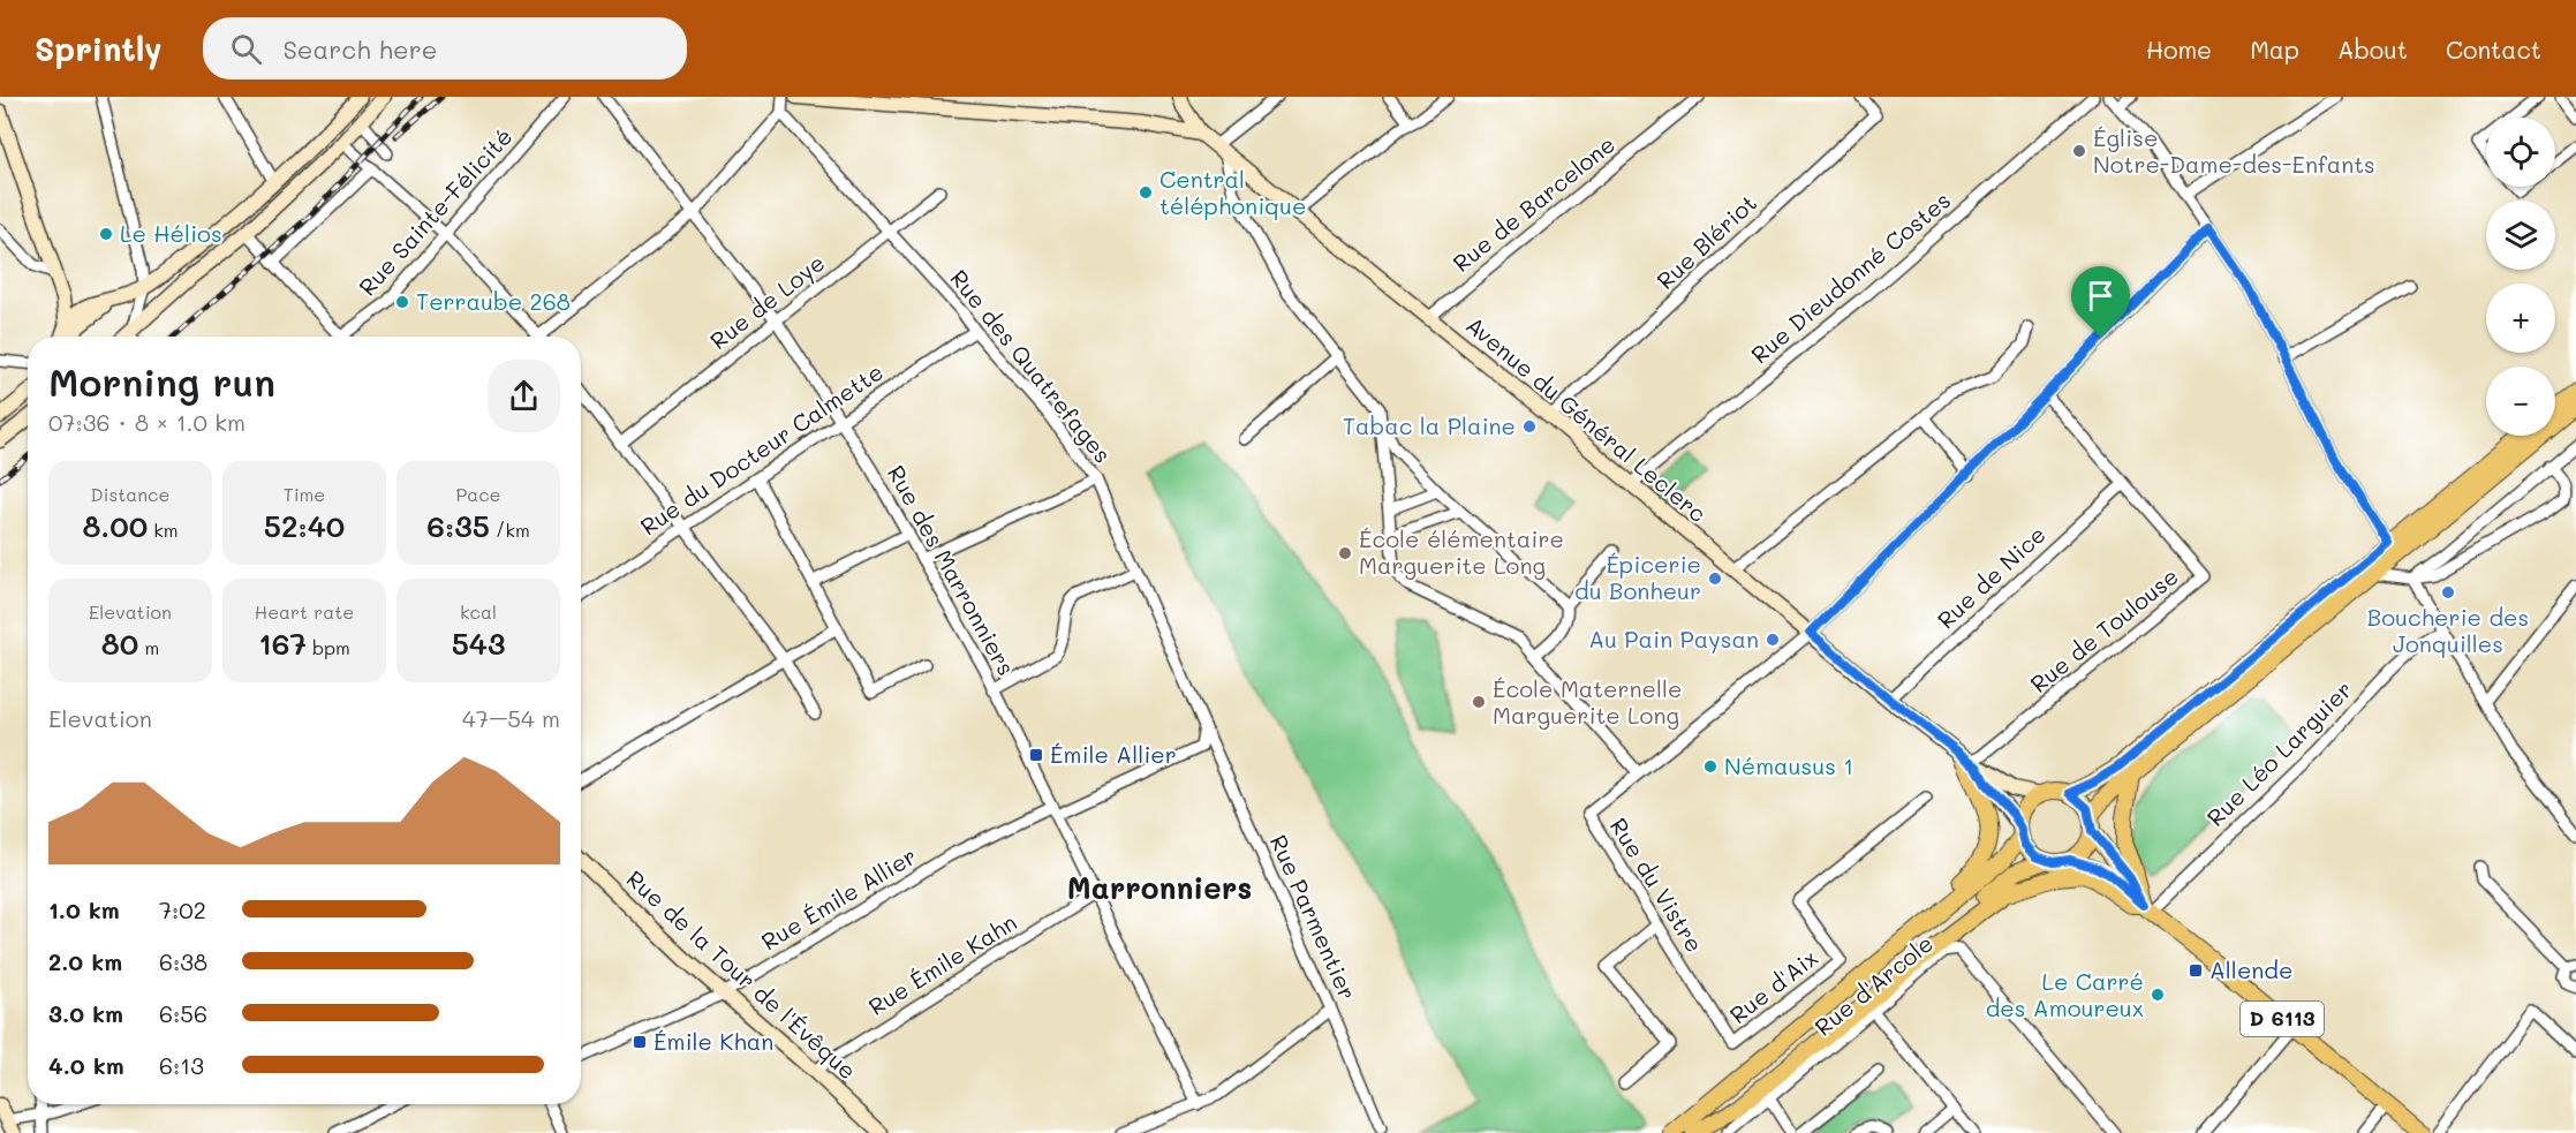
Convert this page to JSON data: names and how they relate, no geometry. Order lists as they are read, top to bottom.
{
  "streets": {
    "main road": ["Avenue du Général Leclerc", "Rue de la Tour de l'Évêque", "D 6113"],
    "street": [
      "Rue de Barcelone",
      "Rue Sainte-Félicité",
      "Rue Blériot",
      "Rue Dieudonné Costes",
      "Rue de Loye",
      "Rue des Quatrefages",
      "Rue du Docteur Calmette",
      "Rue des Marronniers",
      "Rue de Nice",
      "Rue de Toulouse",
      "Rue Léo Larguier",
      "Rue du Vistre",
      "Rue Émile Allier",
      "Rue Parmentier",
      "Rue Émile Kahn",
      "Rue d'Arcole",
      "Rue d'Aix"
    ]
  },
  "crossings": [
    ["Rue de Barcelone", "Avenue du Général Leclerc"],
    ["Rue Blériot", "Avenue du Général Leclerc"],
    ["Rue Dieudonné Costes", "Avenue du Général Leclerc"],
    ["Rue de Loye", "Rue des Quatrefages"],
    ["Rue de Loye", "Rue des Marronniers"],
    ["Rue des Quatrefages", "Rue du Docteur Calmette"],
    ["Rue des Quatrefages", "Rue Parmentier"],
    ["Avenue du Général Leclerc", "Rue de Nice"],
    ["Avenue du Général Leclerc", "Rue de Toulouse"],
    ["Avenue du Général Leclerc", "Rue du Vistre"],
    ["Avenue du Général Leclerc", "D 6113"],
    ["Rue du Docteur Calmette", "Rue des Marronniers"],
    ["Rue des Marronniers", "Rue Émile Allier"],
    ["Rue des Marronniers", "Rue Émile Kahn"],
    ["Rue de Nice", "Rue de Toulouse"],
    ["Rue de Toulouse", "Rue du Vistre"],
    ["Rue Léo Larguier", "D 6113"],
    ["Rue du Vistre", "Rue d'Aix"],
    ["Rue Émile Allier", "Rue de la Tour de l'Évêque"],
    ["Rue Émile Kahn", "Rue de la Tour de l'Évêque"]
  ],
  "districts": ["Marronniers"],
  "places": {
    "other": [
      "Église Notre-Dame-des-Enfants",
      "Central téléphonique",
      "Le Hélios",
      "Terraube 268",
      "Tabac la Plaine",
      "École élémentaire Marguerite Long",
      "Épicerie du Bonheur",
      "Boucherie des Jonquilles",
      "Au Pain Paysan",
      "École Maternelle Marguerite Long",
      "Némausus 1",
      "Le Carré des Amoureux"
    ],
    "transit": ["Émile Allier", "Allende", "Émile Khan"]
  },
  "page": {
    "header": "Sprintly",
    "search": "Search here",
    "nav": [
      "Home",
      "Map",
      "About",
      "Contact"
    ],
    "map_buttons": ["+", "−"],
    "heading": ["Morning run", "07:36 · 8 × 1.0 km"],
    "stats": [
      ["Distance", "8.00 km"],
      ["Time", "52:40"],
      ["Pace", "6:35 /km"],
      ["Elevation", "80 m"],
      ["Heart rate", "167 bpm"],
      ["kcal", "543"]
    ],
    "chart": ["Elevation", "47–54 m"],
    "list": [
      {
        "name": "1.0 km",
        "note": "7:02"
      },
      {
        "name": "2.0 km",
        "note": "6:38"
      },
      {
        "name": "3.0 km",
        "note": "6:56"
      },
      {
        "name": "4.0 km",
        "note": "6:13"
      }
    ]
  }
}
